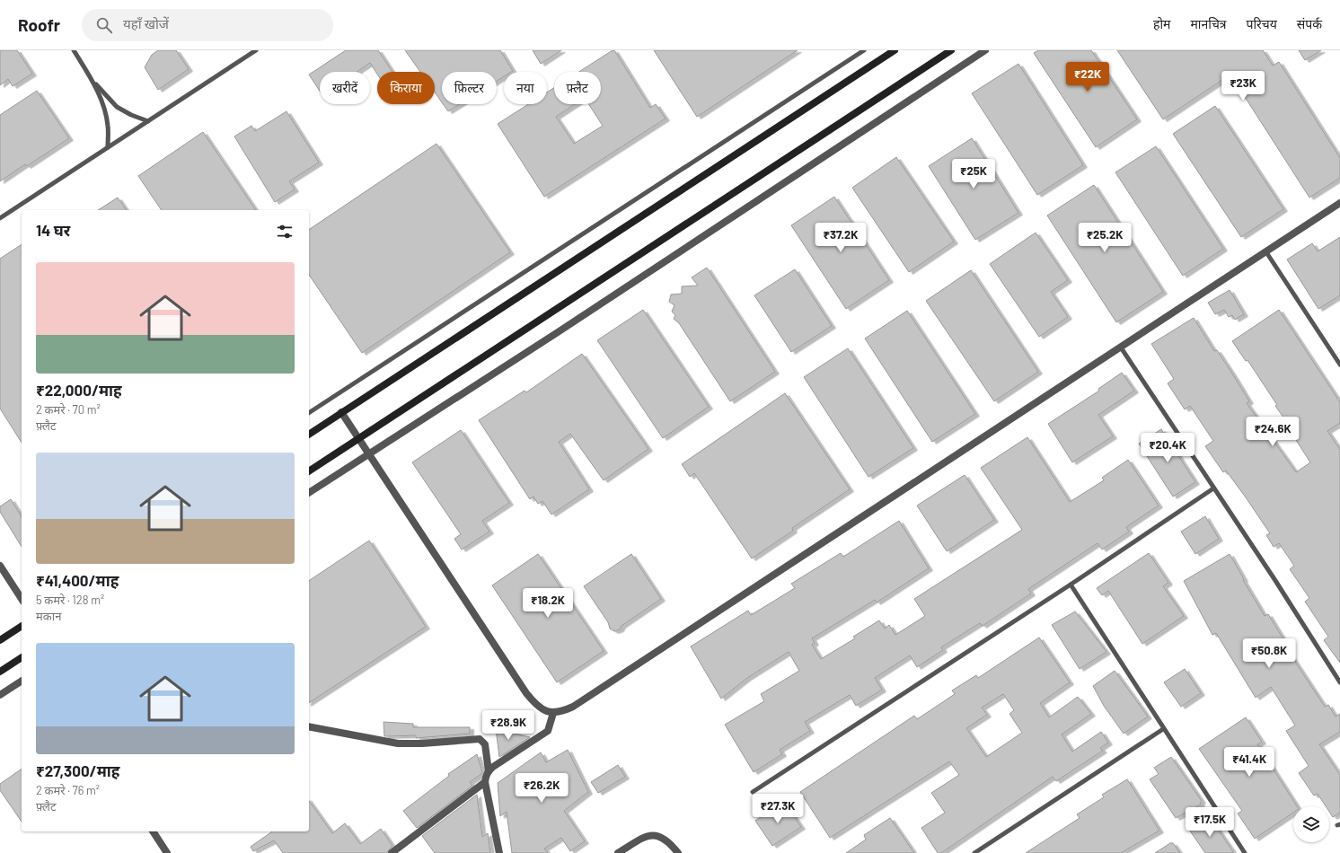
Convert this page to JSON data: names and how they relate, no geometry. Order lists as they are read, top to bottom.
{
  "page": {
    "header": "Roofr",
    "search": "यहाँ खोजें",
    "nav": [
      "होम",
      "मानचित्र",
      "परिचय",
      "संपर्क"
    ],
    "price": [
      "₹22K",
      "₹23K",
      "₹25K",
      "₹37.2K",
      "₹25.2K",
      "₹24.6K",
      "₹20.4K",
      "₹18.2K",
      "₹50.8K",
      "₹28.9K",
      "₹41.4K",
      "₹26.2K",
      "₹27.3K",
      "₹17.5K"
    ],
    "chip": [
      "खरीदें",
      "किराया",
      "फ़िल्टर",
      "नया",
      "फ़्लैट"
    ],
    "heading": "14 घर",
    "list": [
      {
        "name": "₹22,000/माह",
        "note": "2 कमरे · 70 m² · फ़्लैट"
      },
      {
        "name": "₹41,400/माह",
        "note": "5 कमरे · 128 m² · मकान"
      },
      {
        "name": "₹27,300/माह",
        "note": "2 कमरे · 76 m² · फ़्लैट"
      }
    ]
  }
}
